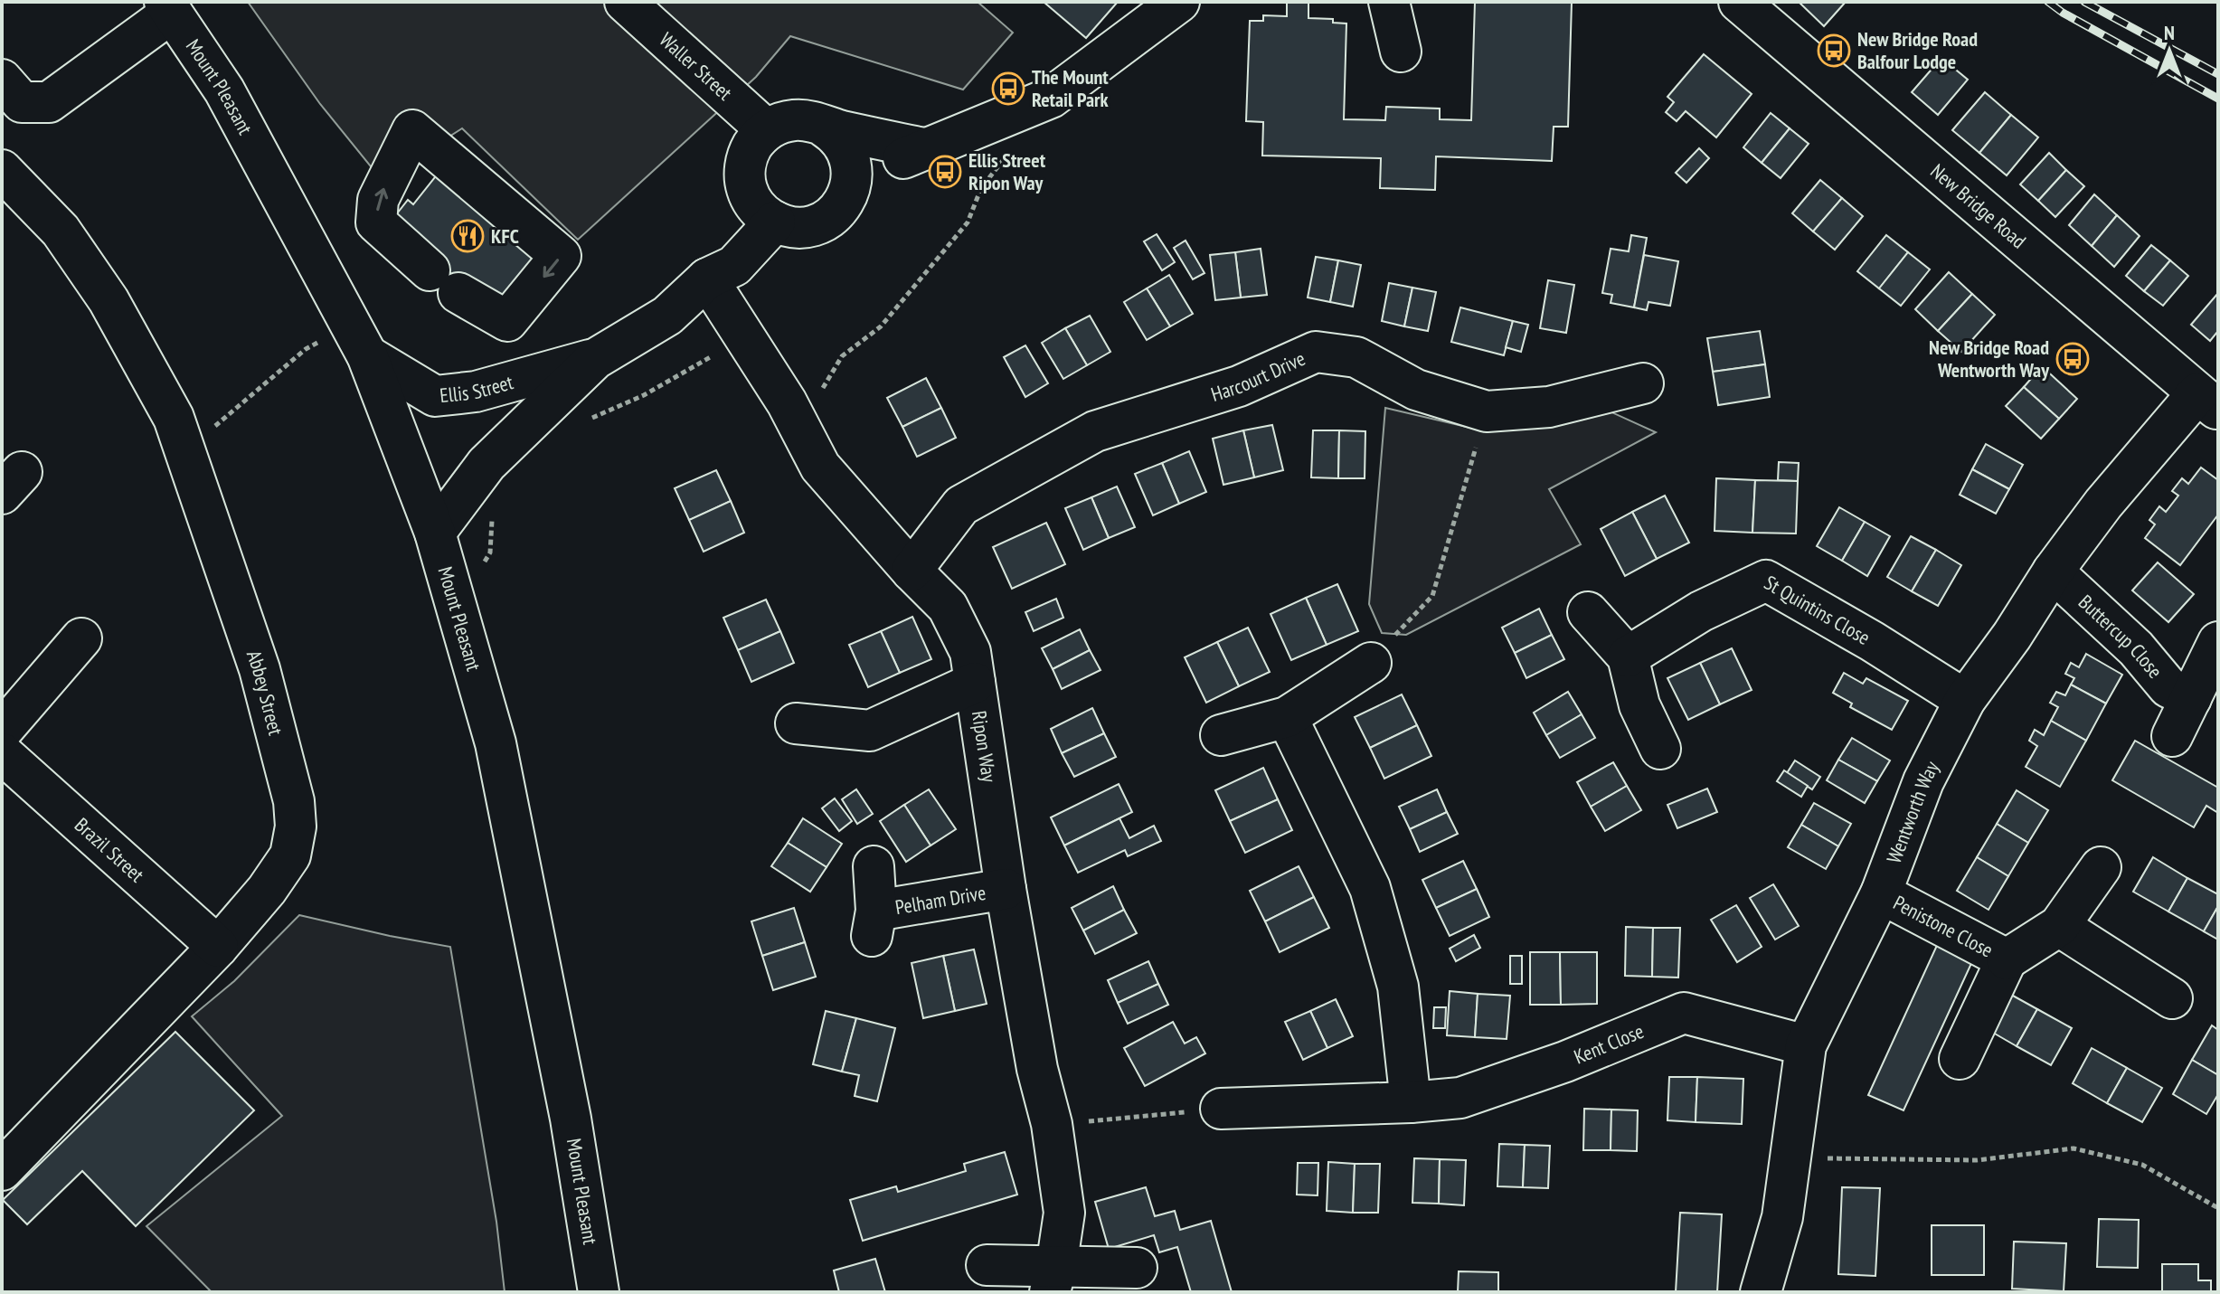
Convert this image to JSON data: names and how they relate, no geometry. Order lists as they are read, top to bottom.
{
  "streets": {
    "main road": [
      "Waller Street",
      "Mount Pleasant",
      "New Bridge Road",
      "Harcourt Drive",
      "Ellis Street",
      "St Quintins Close",
      "Buttercup Close",
      "Abbey Street",
      "Ripon Way",
      "Wentworth Way",
      "Brazil Street",
      "Pelham Drive",
      "Penistone Close",
      "Kent Close"
    ]
  },
  "crossings": [
    ["Mount Pleasant", "Ellis Street"],
    ["New Bridge Road", "Wentworth Way"],
    ["Harcourt Drive", "Ripon Way"],
    ["Ellis Street", "Ripon Way"],
    ["St Quintins Close", "Wentworth Way"],
    ["Buttercup Close", "Wentworth Way"],
    ["Abbey Street", "Brazil Street"],
    ["Ripon Way", "Pelham Drive"],
    ["Wentworth Way", "Penistone Close"],
    ["Wentworth Way", "Kent Close"]
  ],
  "places": {
    "bus stop": [
      "New Bridge Road Balfour Lodge",
      "The Mount Retail Park",
      "Ellis Street Ripon Way",
      "New Bridge Road Wentworth Way"
    ],
    "restaurant": ["KFC"]
  },
  "north": "top"
}
